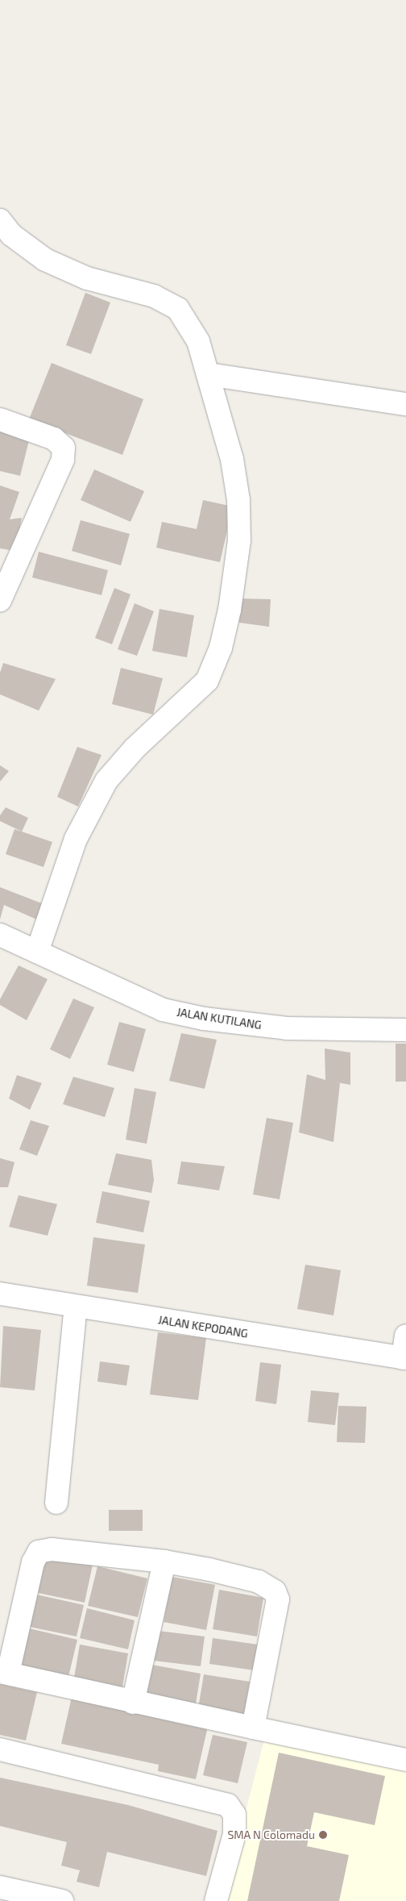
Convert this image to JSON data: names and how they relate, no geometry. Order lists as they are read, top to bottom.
{
  "streets": {
    "street": ["JALAN KUTILANG", "JALAN KEPODANG"]
  },
  "places": ["SMA N Colomadu"]
}
